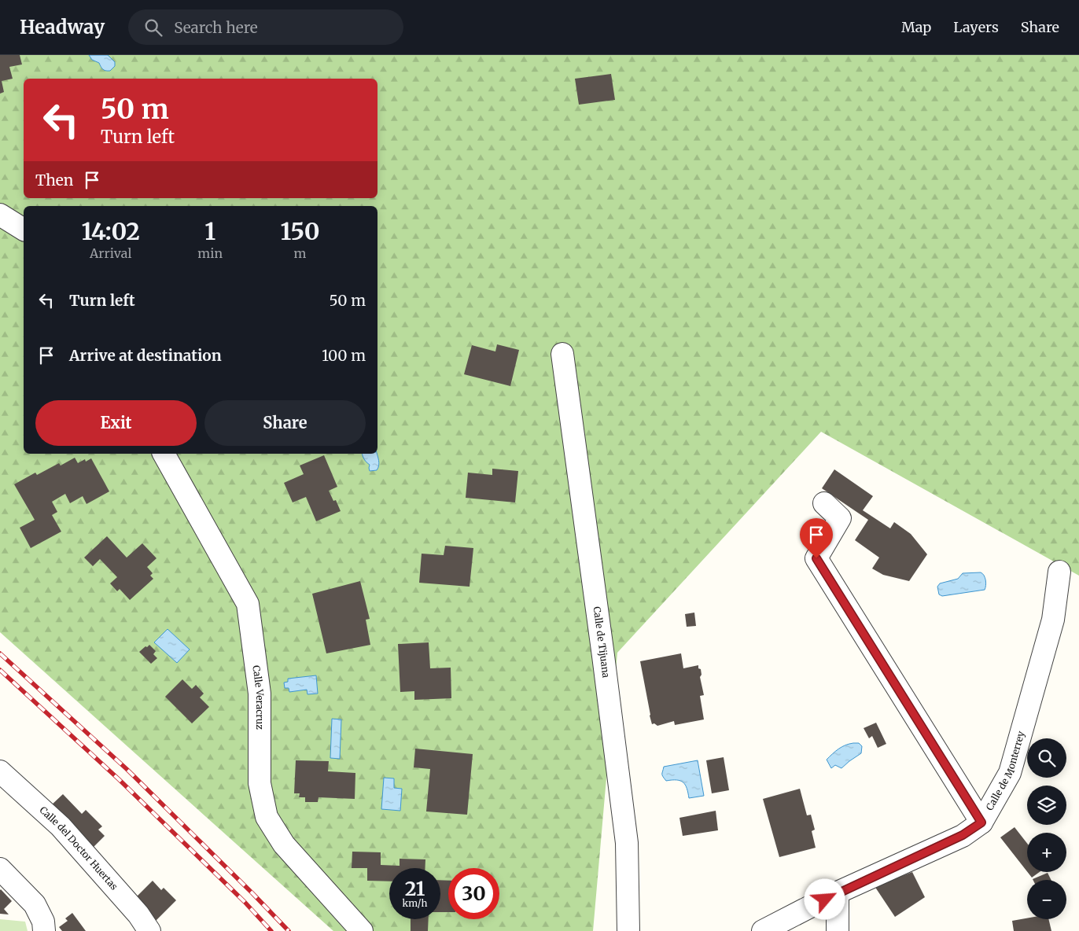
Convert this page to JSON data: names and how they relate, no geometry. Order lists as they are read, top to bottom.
{
  "streets": {
    "street": [
      "Calle de Tijuana",
      "Calle Veracruz",
      "Calle de Monterrey",
      "Calle del Doctor Huertas"
    ]
  },
  "page": {
    "header": "Headway",
    "search": "Search here",
    "nav": ["Map", "Layers", "Share"],
    "turn": ["50 m", "Turn left"],
    "then": "Then",
    "eta": [
      "14:02",
      "Arrival",
      "1",
      "min",
      "150",
      "m"
    ],
    "list": [
      {
        "name": "Turn left",
        "value": "50 m"
      },
      {
        "name": "Arrive at destination",
        "value": "100 m"
      }
    ],
    "buttons": ["Exit", "Share"],
    "map_buttons": ["+", "−"],
    "speed": "21 km/h",
    "limit": "30"
  }
}
